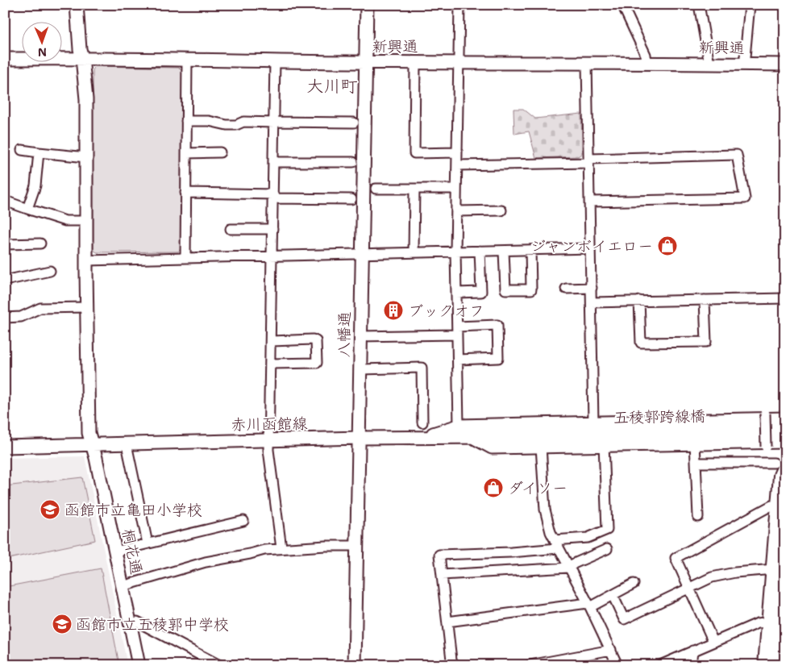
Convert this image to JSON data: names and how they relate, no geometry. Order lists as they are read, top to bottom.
{
  "streets": {
    "street": [
      "新興通",
      "八幡通",
      "五稜郭跨線橋",
      "赤川函館線",
      "桐花通"
    ]
  },
  "crossings": [
    ["新興通", "八幡通"],
    ["新興通", "桐花通"],
    ["八幡通", "赤川函館線"],
    ["五稜郭跨線橋", "赤川函館線"],
    ["赤川函館線", "桐花通"]
  ],
  "districts": ["大川町"],
  "places": {
    "shop": ["ジャンボイエロー", "ダイソー"],
    "building": ["ブックオフ"],
    "school or university": ["函館市立亀田小学校", "函館市立五稜郭中学校"]
  },
  "north": "bottom"
}
